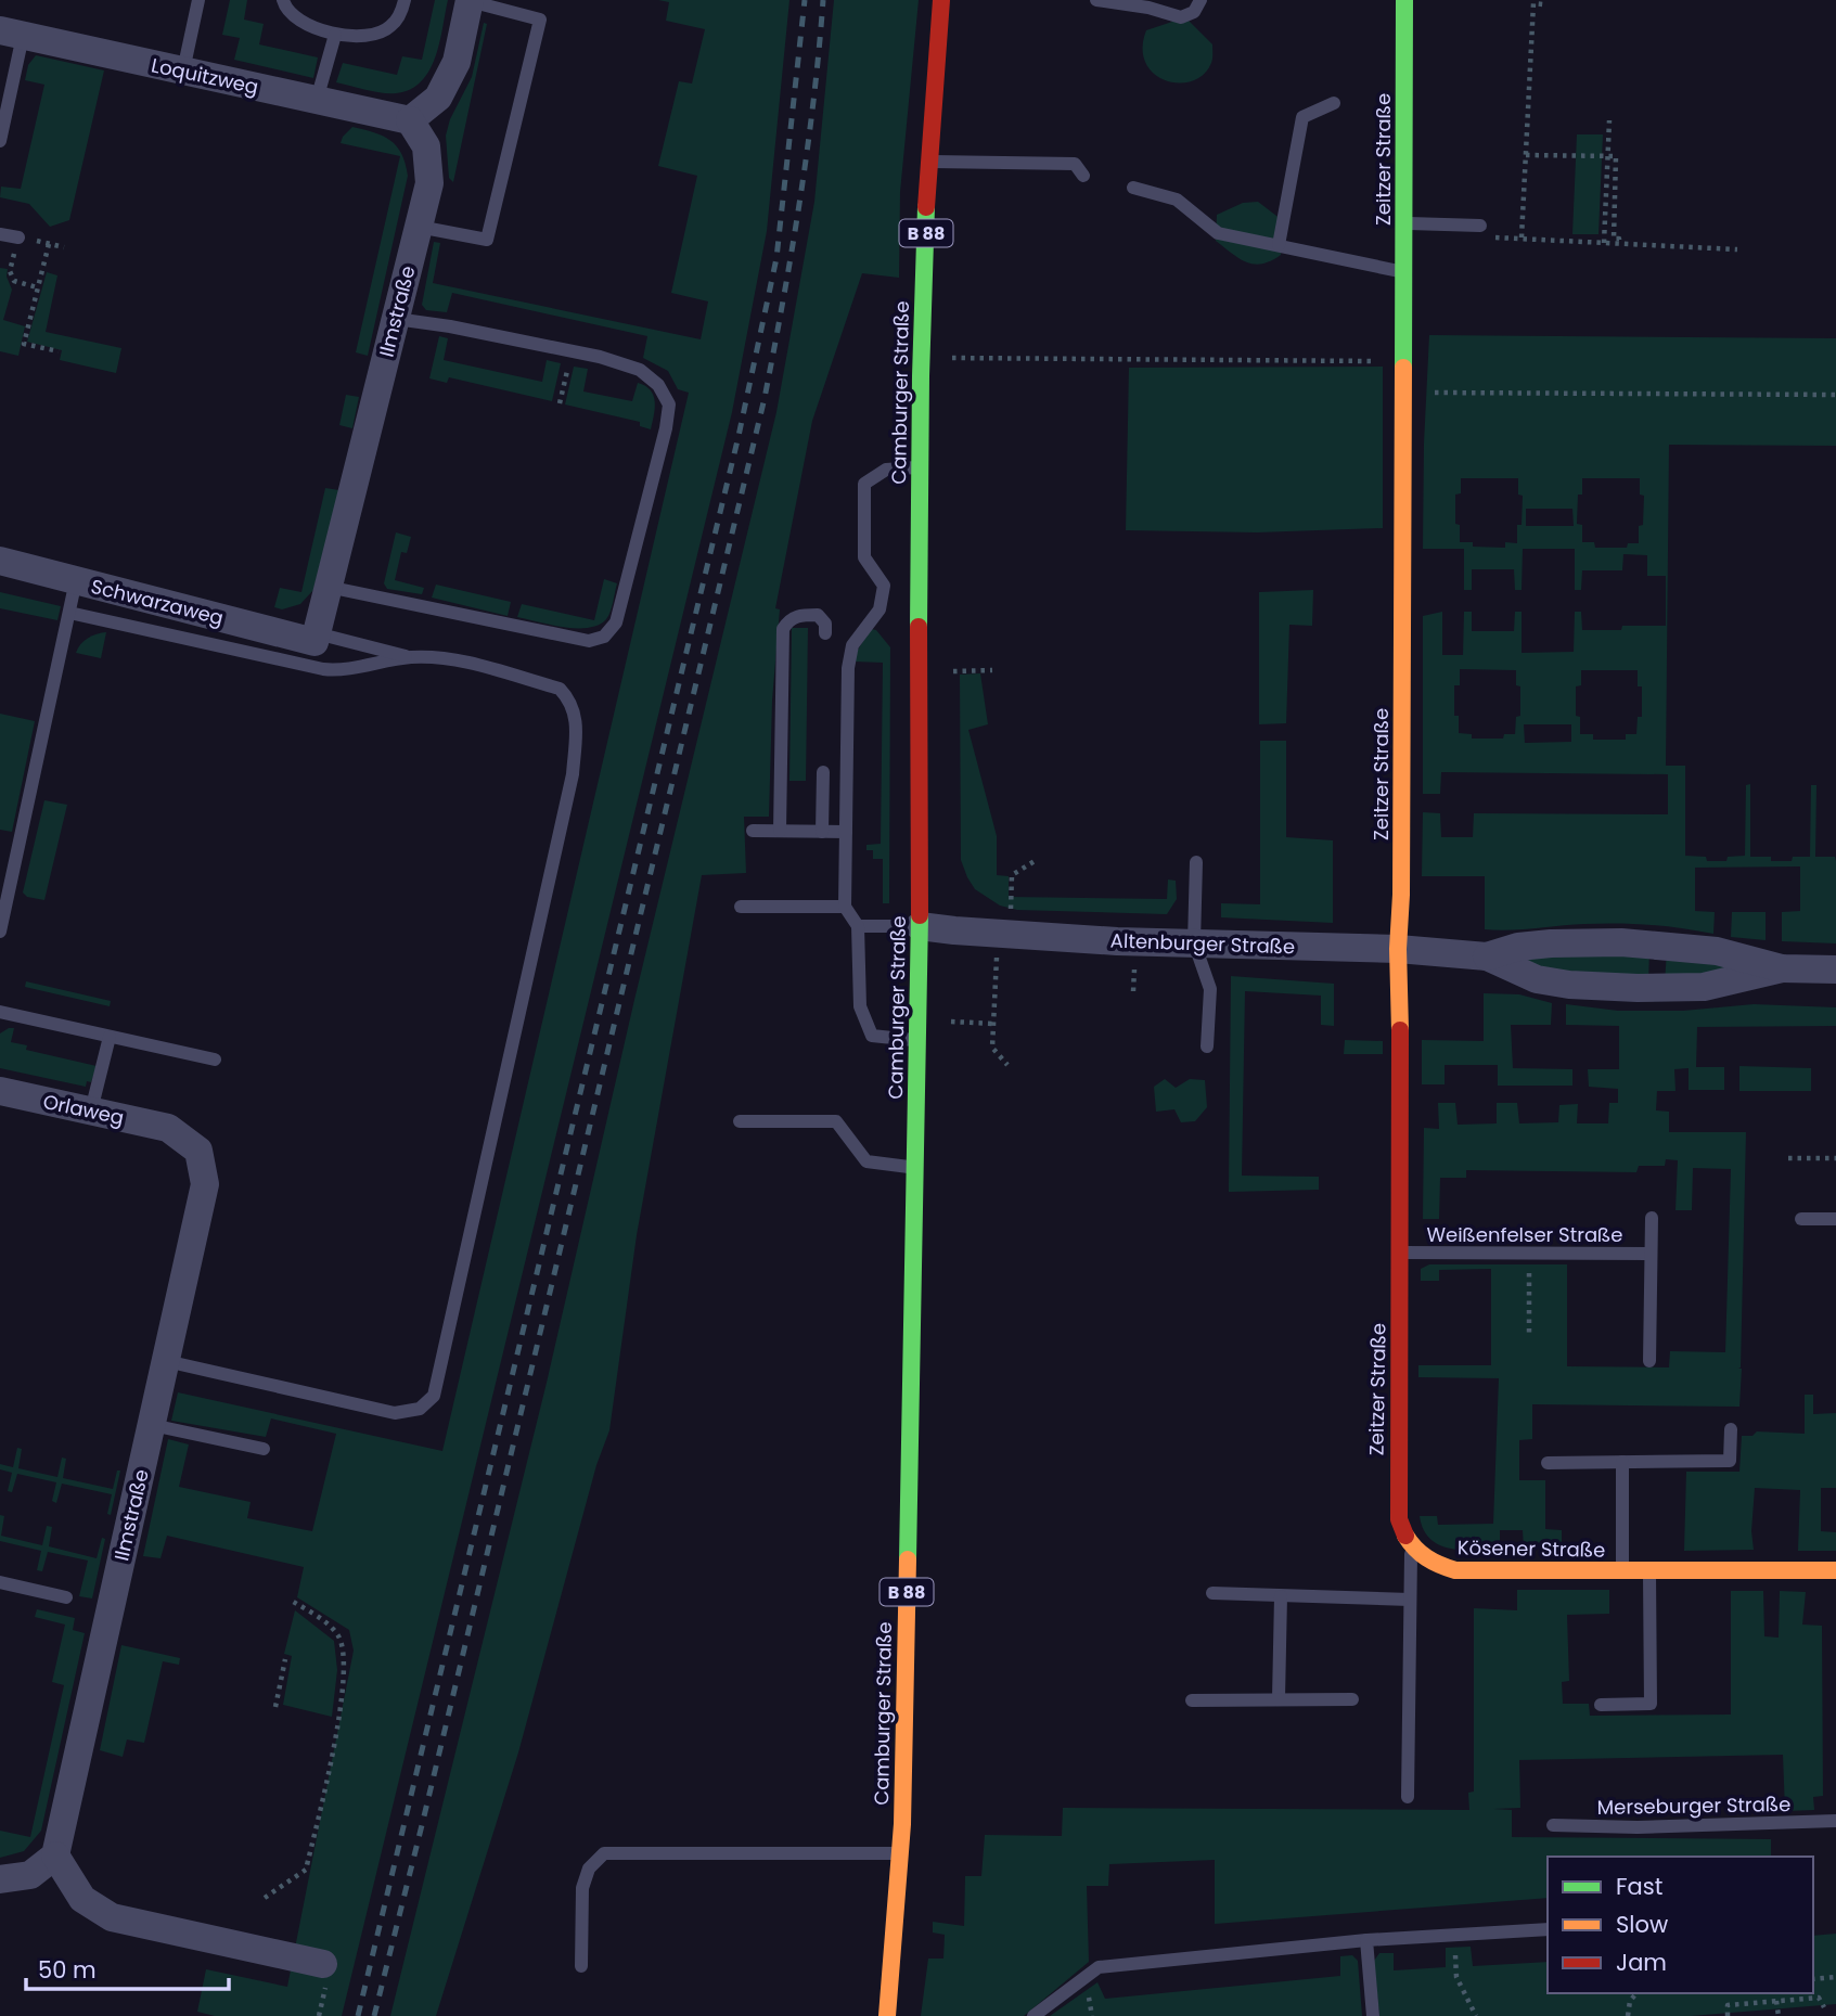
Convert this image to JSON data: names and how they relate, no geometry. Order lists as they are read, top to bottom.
{
  "streets": {
    "main road": [
      "Zeitzer Straße",
      "B 88",
      "Camburger Straße",
      "Kösener Straße"
    ],
    "street": [
      "Loquitzweg",
      "Ilmstraße",
      "Schwarzaweg",
      "Altenburger Straße",
      "Orlaweg"
    ],
    "lane": ["Weißenfelser Straße", "Merseburger Straße"]
  },
  "crossings": [
    ["Loquitzweg", "Ilmstraße"],
    ["Zeitzer Straße", "Altenburger Straße"],
    ["Zeitzer Straße", "Weißenfelser Straße"],
    ["Zeitzer Straße", "Kösener Straße"],
    ["Ilmstraße", "Schwarzaweg"],
    ["Ilmstraße", "Orlaweg"],
    ["Camburger Straße", "Altenburger Straße"]
  ],
  "legend": ["Fast", "Slow", "Jam"],
  "scale_bar": "50 m"
}
